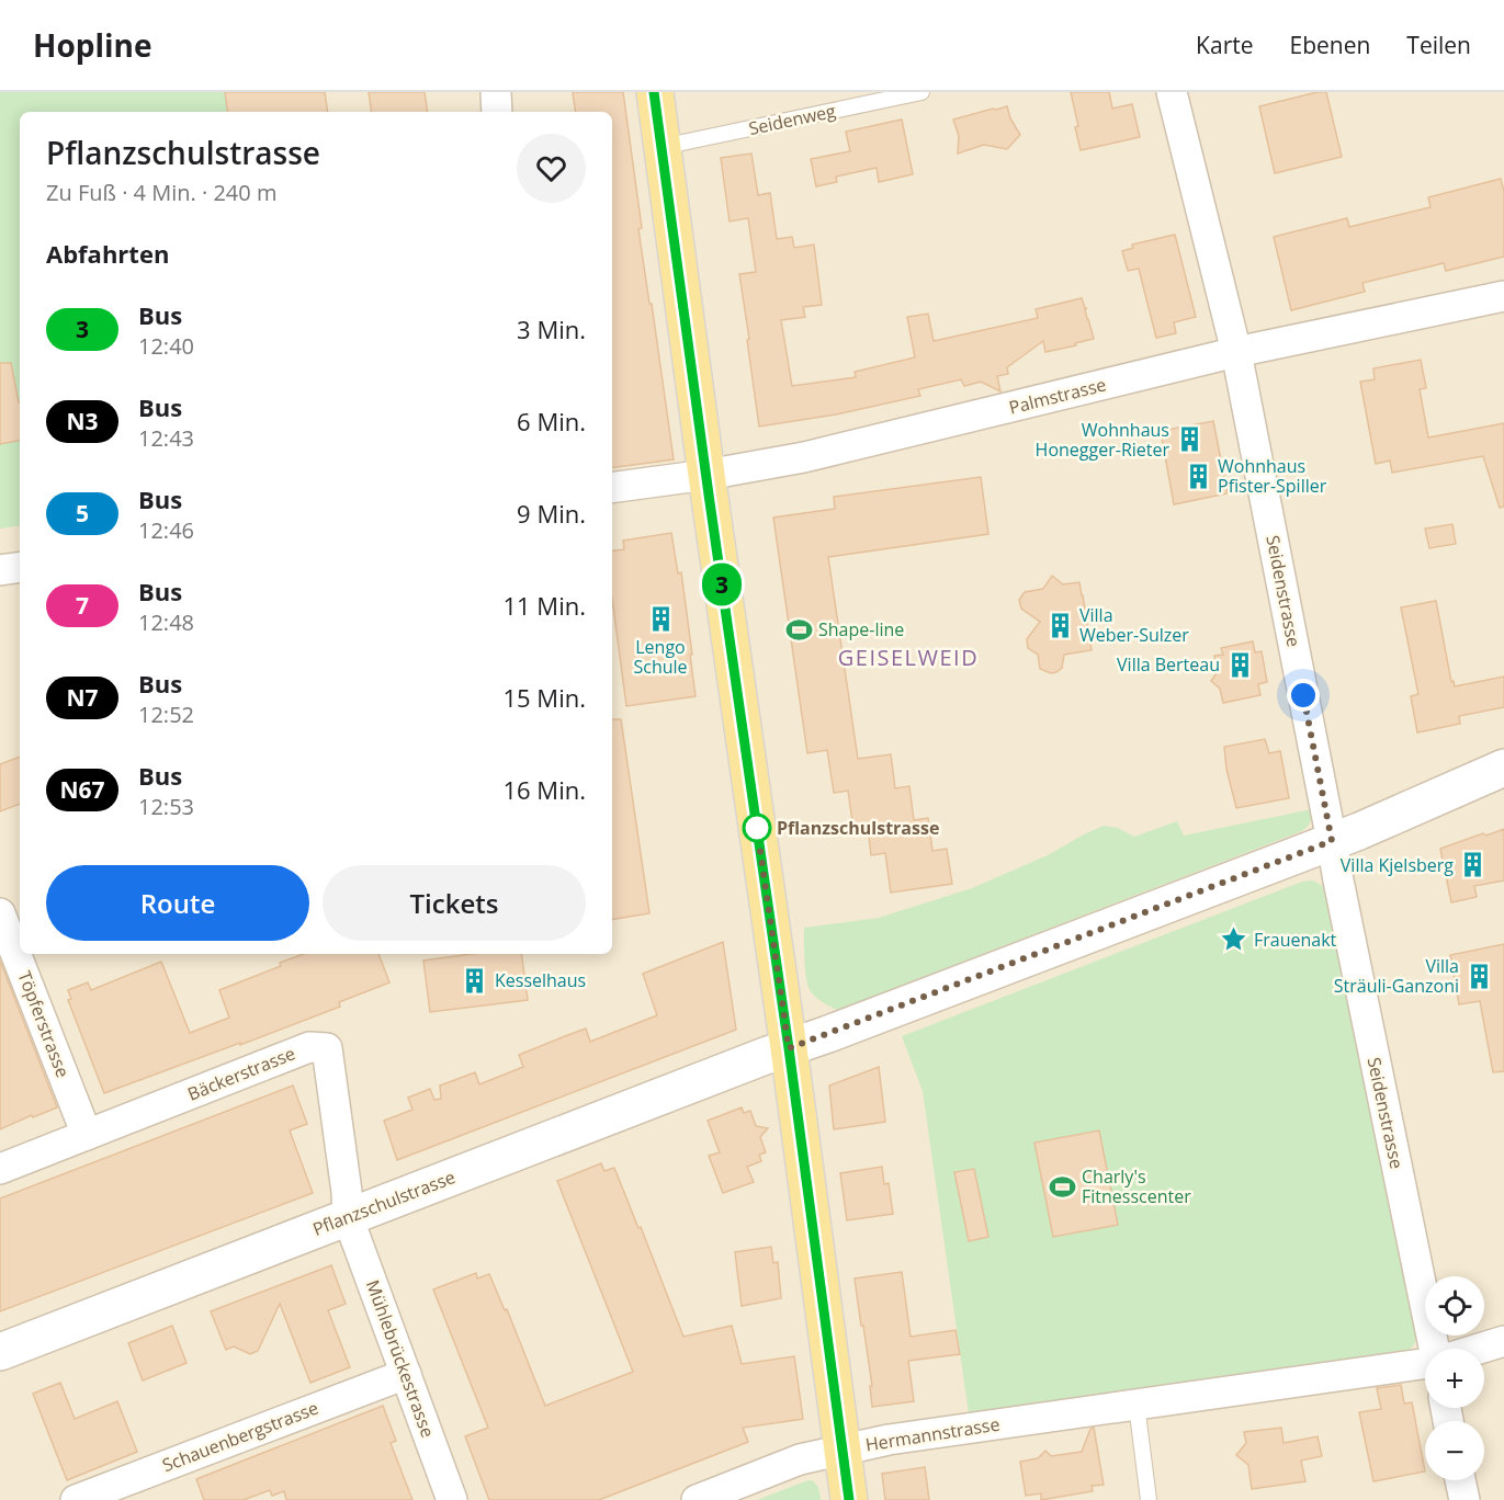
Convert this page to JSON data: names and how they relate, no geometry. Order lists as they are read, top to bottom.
{
  "streets": {
    "street": [
      "Palmstrasse",
      "Seidenstrasse",
      "Töpferstrasse",
      "Bäckerstrasse",
      "Pflanzschulstrasse",
      "Mühlebrückestrasse",
      "Hermannstrasse",
      "Schauenbergstrasse"
    ],
    "lane": ["Seidenweg"]
  },
  "crossings": [
    ["Palmstrasse", "Seidenstrasse"],
    ["Seidenstrasse", "Pflanzschulstrasse"],
    ["Töpferstrasse", "Bäckerstrasse"],
    ["Bäckerstrasse", "Pflanzschulstrasse"],
    ["Bäckerstrasse", "Mühlebrückestrasse"],
    ["Pflanzschulstrasse", "Mühlebrückestrasse"],
    ["Mühlebrückestrasse", "Schauenbergstrasse"]
  ],
  "districts": ["GEISELWEID"],
  "places": {
    "building": [
      "Wohnhaus Honegger-Rieter",
      "Wohnhaus Pfister-Spiller",
      "Lengo Schule",
      "Villa Weber-Sulzer",
      "Villa Berteau",
      "Villa Kjelsberg",
      "Villa Sträuli-Ganzoni",
      "Kesselhaus"
    ],
    "sports": ["Shape-line", "Charly's Fitnesscenter"],
    "other": ["Pflanzschulstrasse"],
    "place": ["Frauenakt"]
  },
  "lines": ["bus line 3"],
  "page": {
    "header": "Hopline",
    "nav": ["Karte", "Ebenen", "Teilen"],
    "on_map": "3",
    "heading": [
      ["Pflanzschulstrasse", "Zu Fuß · 4 Min. · 240 m"],
      "Abfahrten"
    ],
    "list": [
      {
        "mark": "3",
        "name": "Bus",
        "note": "12:40",
        "value": "3 Min."
      },
      {
        "mark": "N3",
        "name": "Bus",
        "note": "12:43",
        "value": "6 Min."
      },
      {
        "mark": "5",
        "name": "Bus",
        "note": "12:46",
        "value": "9 Min."
      },
      {
        "mark": "7",
        "name": "Bus",
        "note": "12:48",
        "value": "11 Min."
      },
      {
        "mark": "N7",
        "name": "Bus",
        "note": "12:52",
        "value": "15 Min."
      },
      {
        "mark": "N67",
        "name": "Bus",
        "note": "12:53",
        "value": "16 Min."
      }
    ],
    "buttons": ["Route", "Tickets"],
    "map_buttons": ["+", "−"]
  }
}
